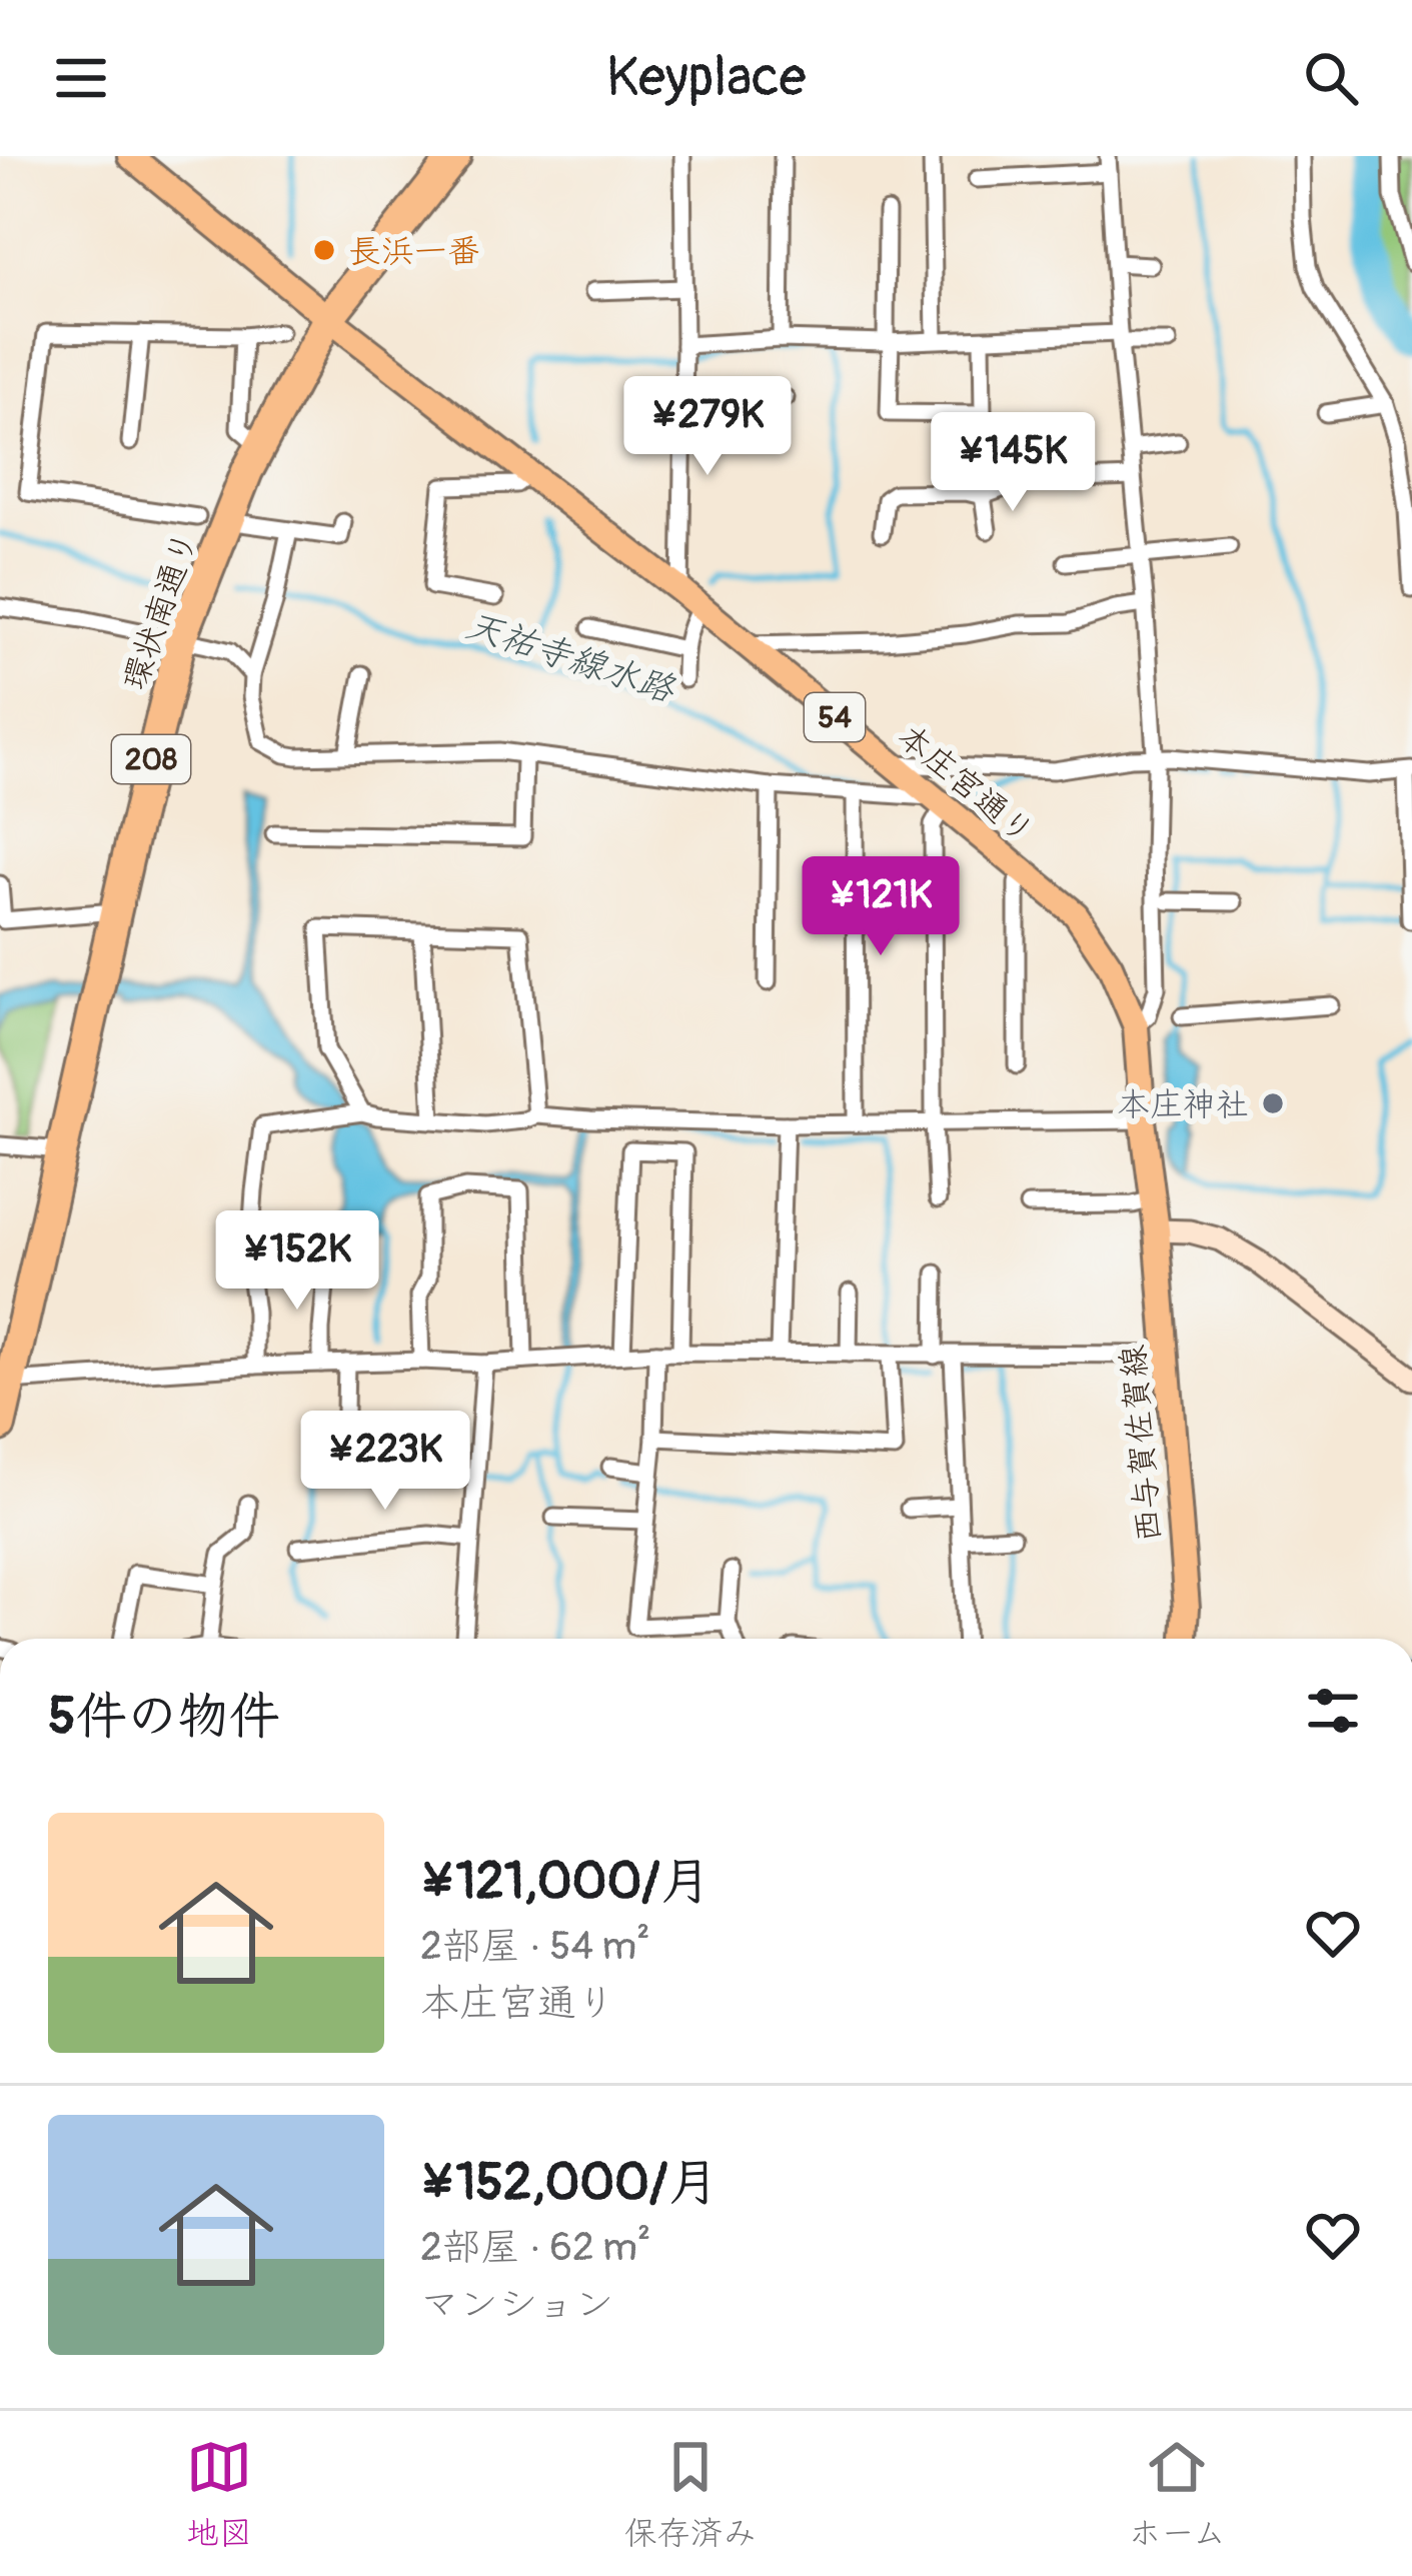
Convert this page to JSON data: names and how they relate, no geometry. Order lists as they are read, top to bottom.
{
  "streets": {
    "highway": ["環状南通り", "208"],
    "main road": ["54", "本庄宮通り", "西与賀佐賀線"]
  },
  "crossings": [
    ["環状南通り", "54"],
    ["環状南通り", "本庄宮通り"],
    ["54", "本庄宮通り"],
    ["本庄宮通り", "西与賀佐賀線"]
  ],
  "water": ["天祐寺線水路"],
  "places": ["長浜一番", "本庄神社"],
  "page": {
    "header": "Keyplace",
    "price": [
      "¥279K",
      "¥145K",
      "¥121K",
      "¥152K",
      "¥223K"
    ],
    "heading": "5件の物件",
    "list": [
      {
        "name": "¥121,000/月",
        "note": "2部屋 · 54 m² · 本庄宮通り"
      },
      {
        "name": "¥152,000/月",
        "note": "2部屋 · 62 m² · マンション"
      }
    ],
    "tabs": ["地図", "保存済み", "ホーム"]
  }
}
